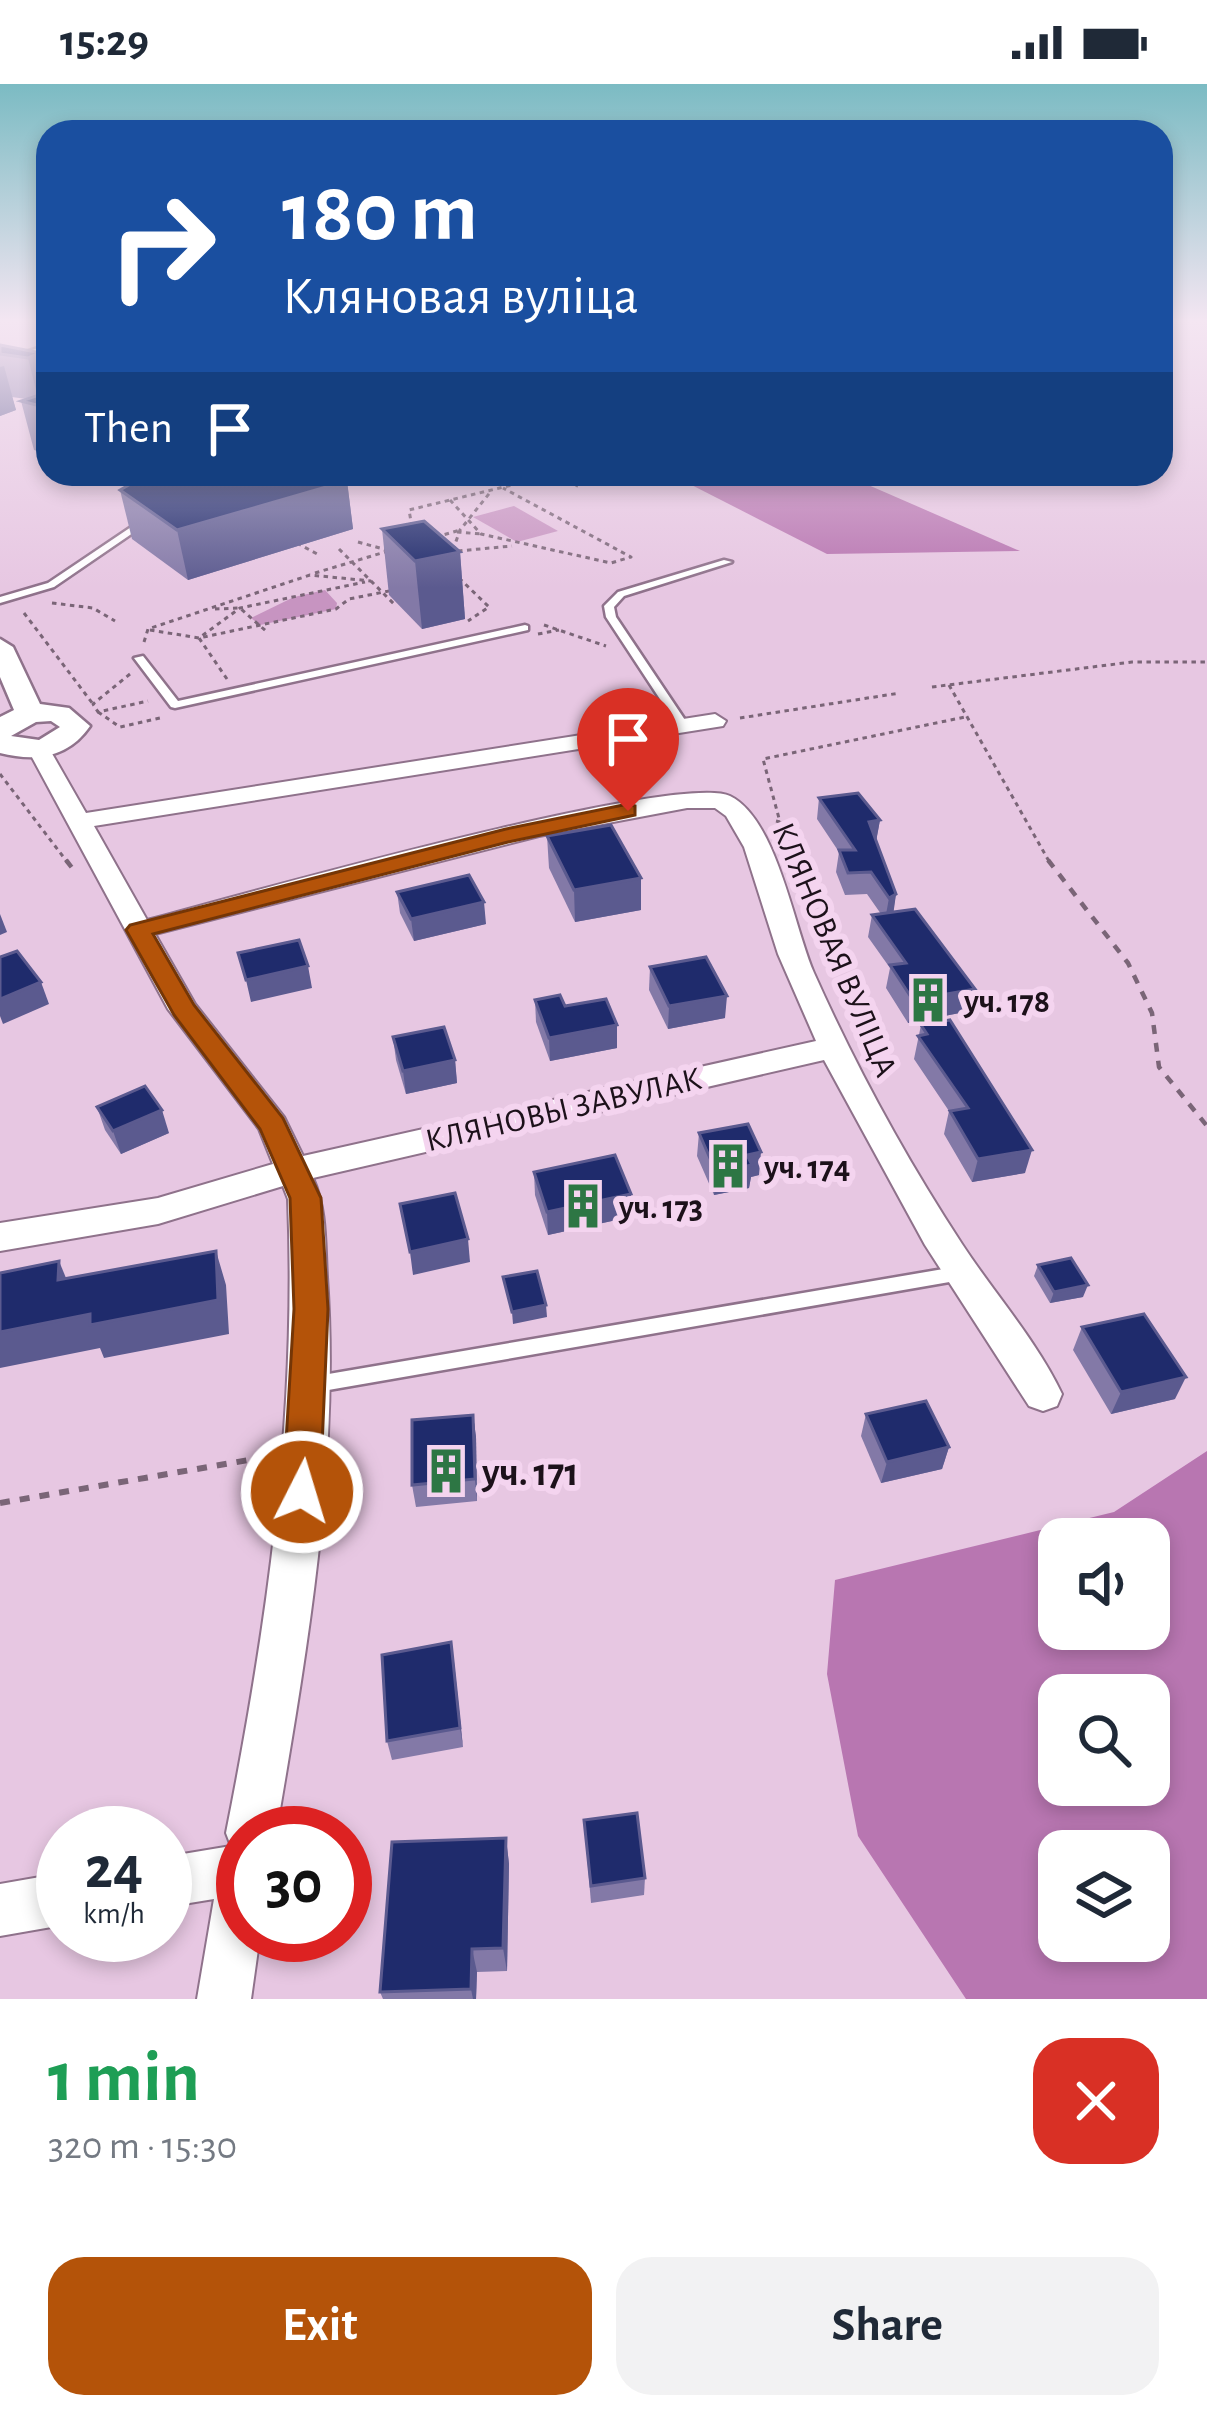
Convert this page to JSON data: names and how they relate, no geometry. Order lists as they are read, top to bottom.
{
  "streets": {
    "street": ["КЛЯНОВАЯ ВУЛІЦА", "КЛЯНОВЫ ЗАВУЛАК"]
  },
  "crossings": [
    ["КЛЯНОВАЯ ВУЛІЦА", "КЛЯНОВЫ ЗАВУЛАК"]
  ],
  "places": {
    "building": [
      "уч. 178",
      "уч. 174",
      "уч. 173",
      "уч. 171"
    ]
  },
  "page": {
    "status": "15:29",
    "turn": ["180 m", "Кляновая вуліца"],
    "then": "Then",
    "speed": "24 km/h",
    "limit": "30",
    "heading": ["1 min", "320 m · 15:30"],
    "buttons": ["Exit", "Share"]
  }
}
